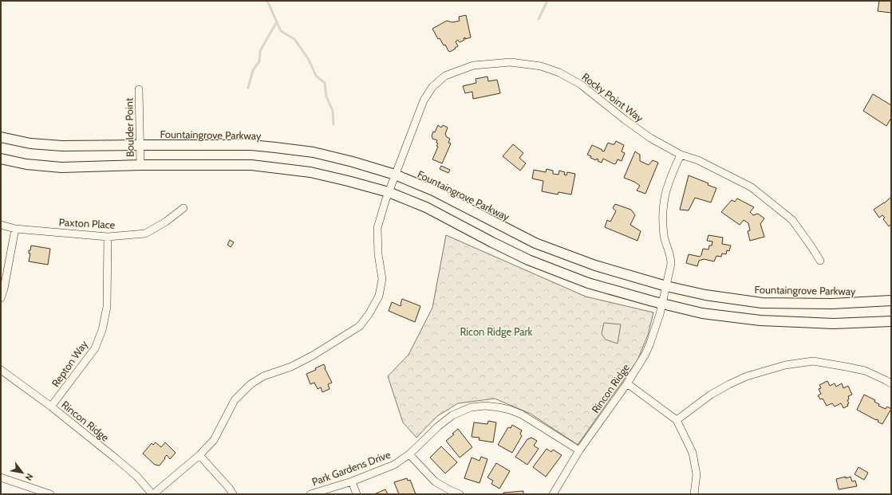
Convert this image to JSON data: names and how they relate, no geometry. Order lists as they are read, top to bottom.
{
  "streets": {
    "main road": ["Fountaingrove Parkway"],
    "street": [
      "Rocky Point Way",
      "Boulder Point",
      "Paxton Place",
      "Repton Way",
      "Rincon Ridge",
      "Park Gardens Drive"
    ]
  },
  "crossings": [
    ["Rocky Point Way", "Fountaingrove Parkway"],
    ["Rocky Point Way", "Rincon Ridge"],
    ["Boulder Point", "Fountaingrove Parkway"],
    ["Fountaingrove Parkway", "Rincon Ridge"],
    ["Paxton Place", "Repton Way"],
    ["Repton Way", "Rincon Ridge"],
    ["Rincon Ridge", "Park Gardens Drive"]
  ],
  "parks": ["Ricon Ridge Park"],
  "north": "bottom right"
}
